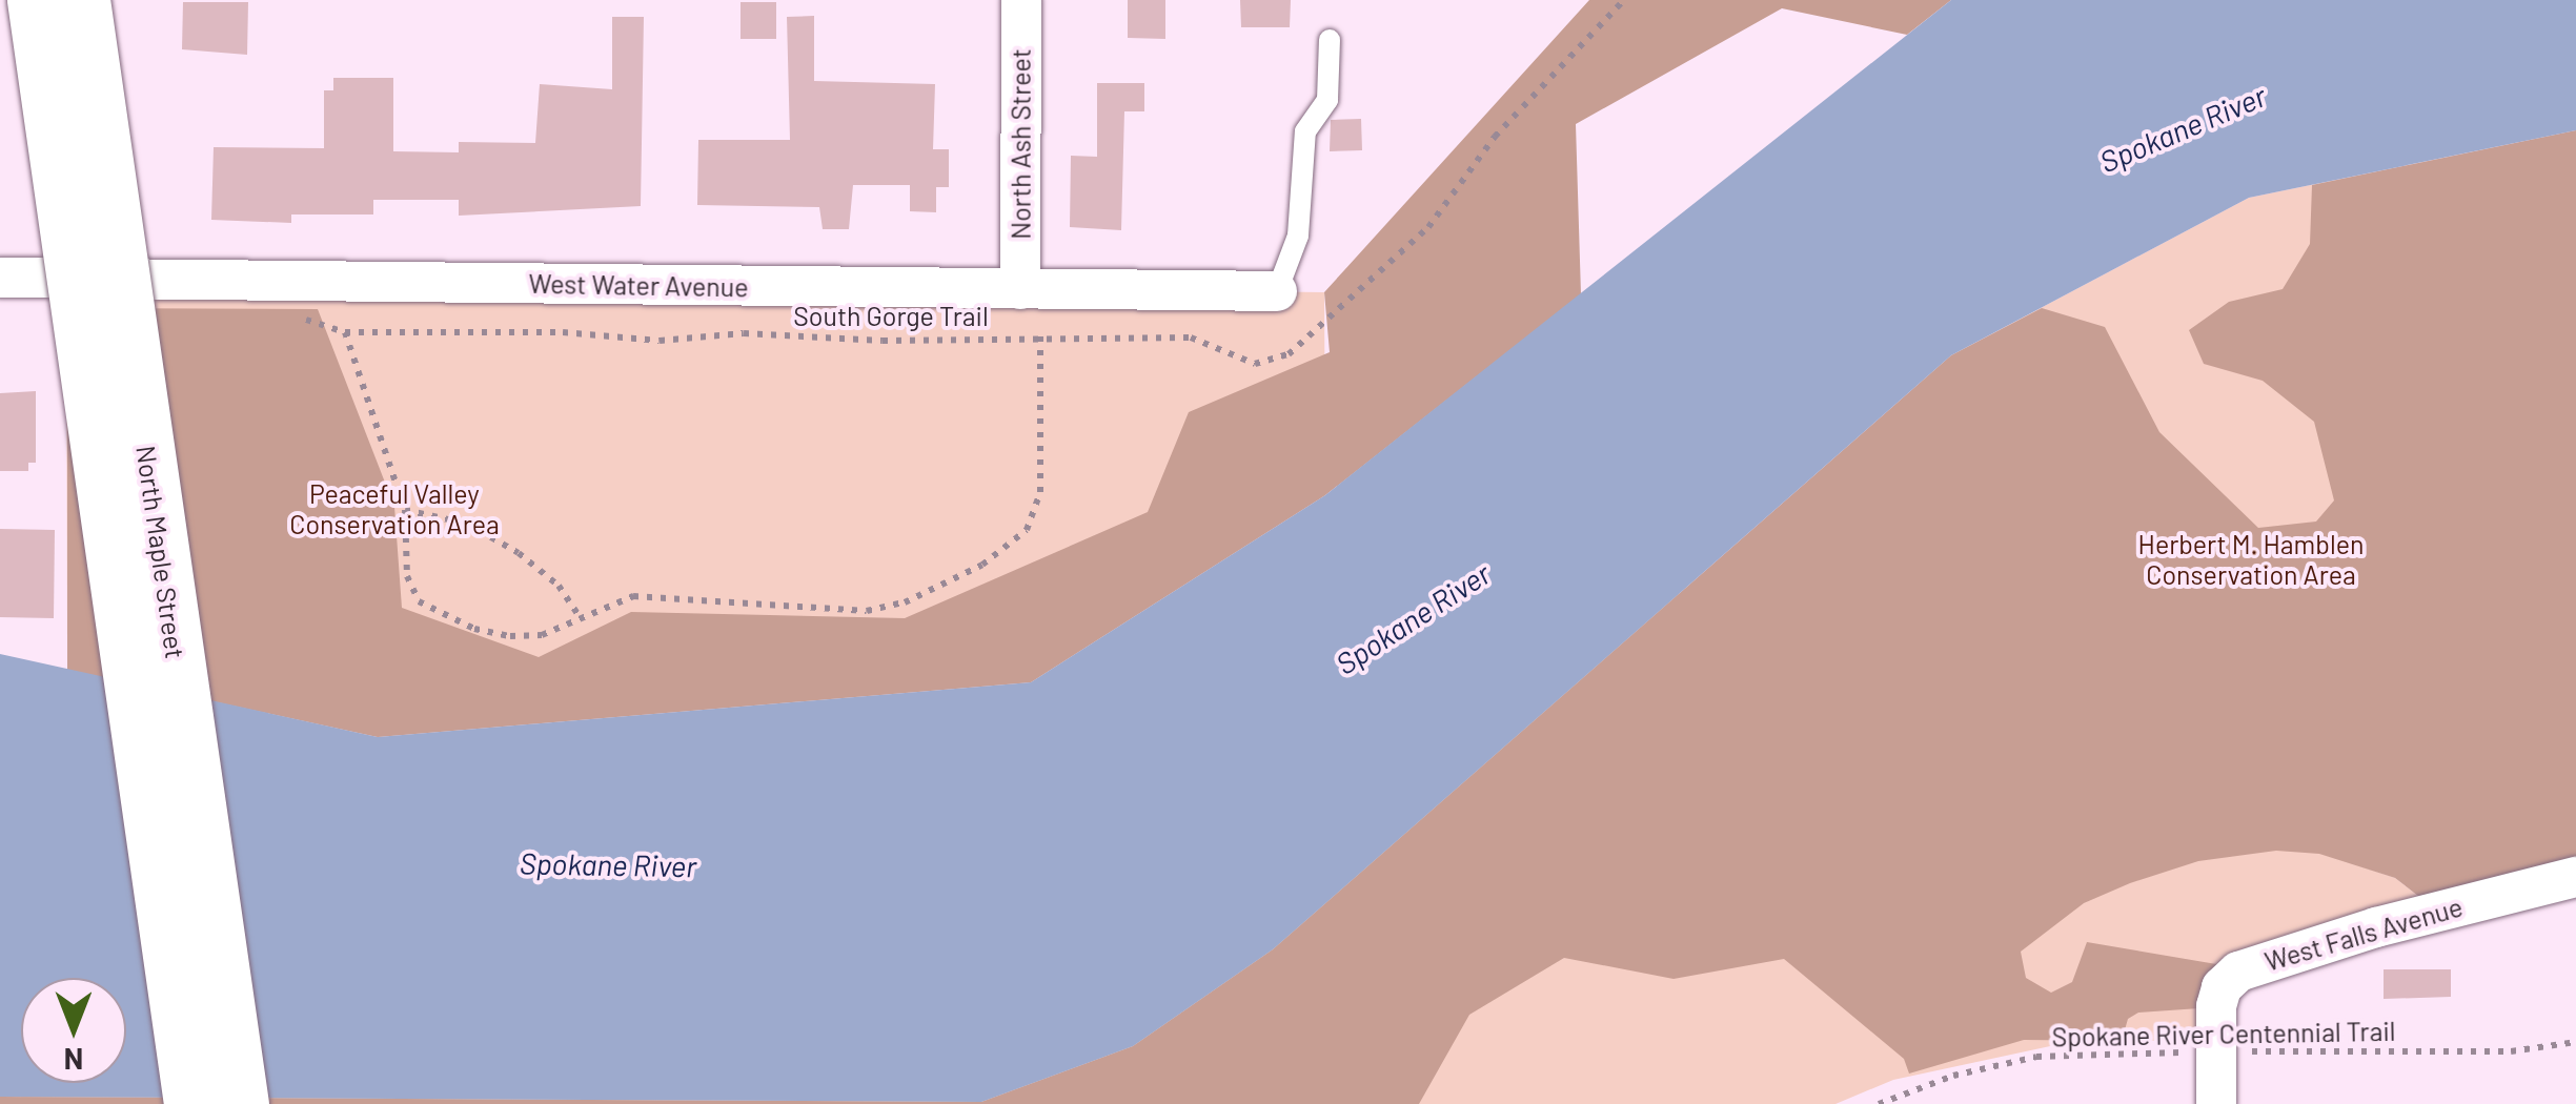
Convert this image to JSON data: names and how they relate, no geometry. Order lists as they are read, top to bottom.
{
  "streets": {
    "main road": ["North Maple Street"],
    "street": ["North Ash Street", "West Water Avenue", "West Falls Avenue"],
    "path": ["South Gorge Trail", "Spokane River Centennial Trail"]
  },
  "crossings": [
    ["North Ash Street", "West Water Avenue"],
    ["West Falls Avenue", "Spokane River Centennial Trail"]
  ],
  "water": ["Spokane River"],
  "parks": ["Peaceful Valley Conservation Area", "Herbert M. Hamblen Conservation Area"],
  "north": "bottom"
}
